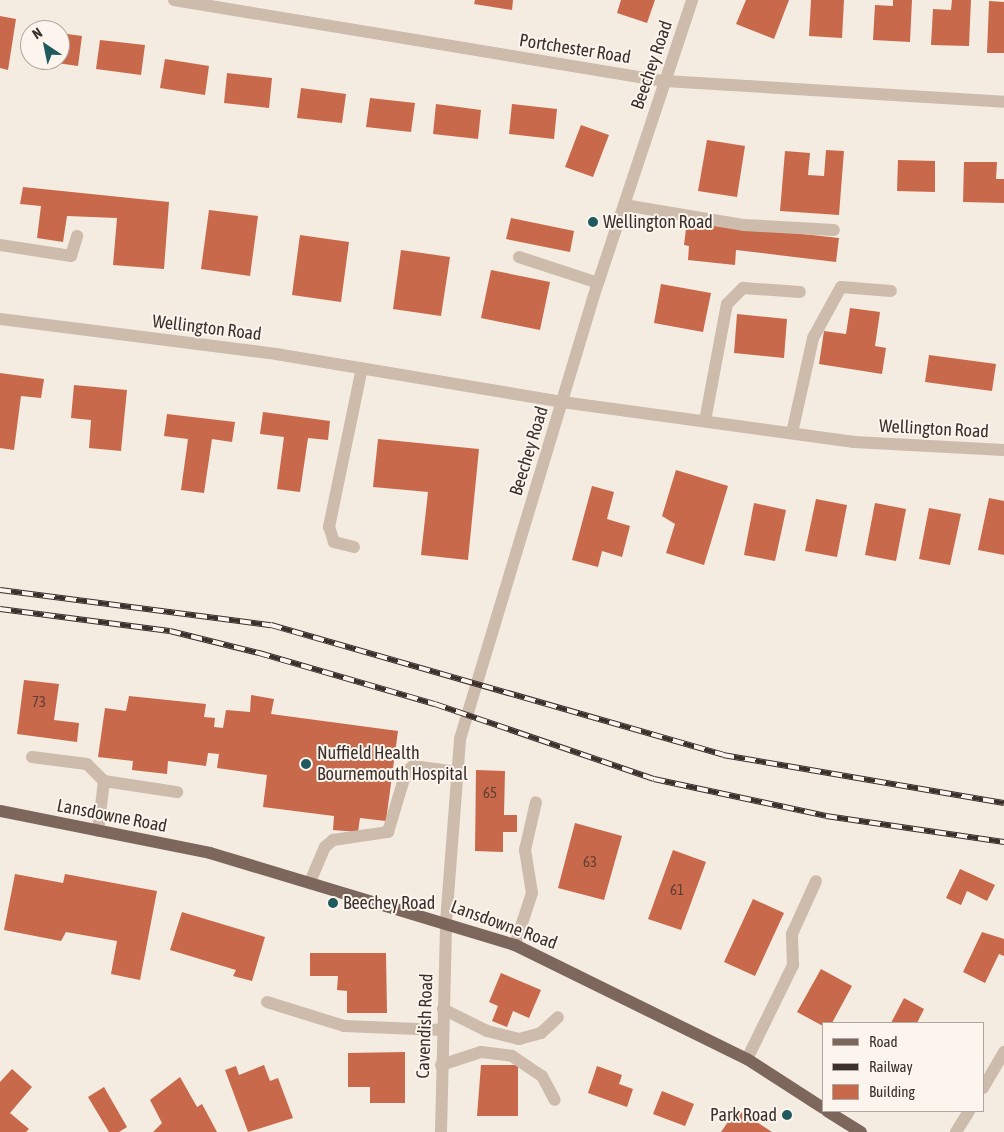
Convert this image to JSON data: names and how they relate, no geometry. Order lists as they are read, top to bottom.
{
  "streets": {
    "main road": ["Lansdowne Road"],
    "street": [
      "Portchester Road",
      "Beechey Road",
      "Wellington Road",
      "Cavendish Road"
    ]
  },
  "crossings": [
    ["Portchester Road", "Beechey Road"],
    ["Beechey Road", "Wellington Road"],
    ["Beechey Road", "Lansdowne Road"],
    ["Beechey Road", "Cavendish Road"],
    ["Lansdowne Road", "Cavendish Road"]
  ],
  "places": [
    "Wellington Road",
    "Nuffield Health Bournemouth Hospital",
    "Beechey Road",
    "Park Road"
  ],
  "house_numbers": [
    "73",
    "65",
    "63",
    "61"
  ],
  "legend": ["Road", "Railway", "Building"],
  "north": "top left"
}
